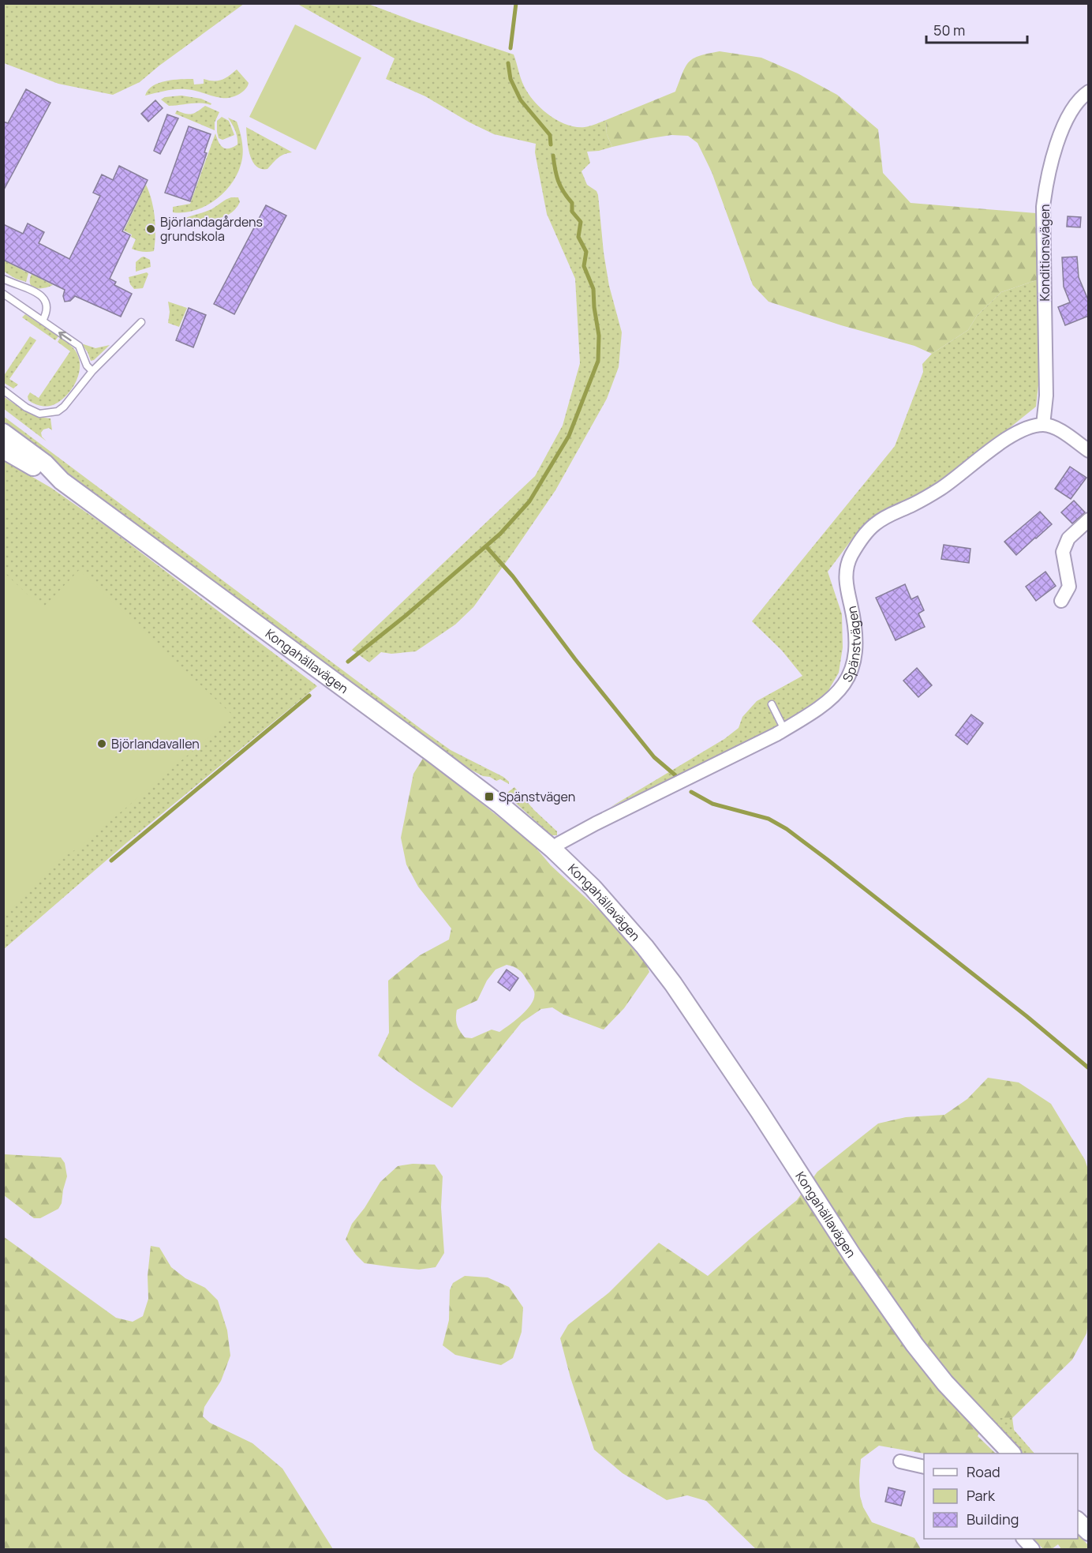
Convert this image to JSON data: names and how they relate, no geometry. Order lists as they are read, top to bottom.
{
  "streets": {
    "street": ["Konditionsvägen", "Spänstvägen", "Kongahällavägen"]
  },
  "crossings": [
    ["Konditionsvägen", "Spänstvägen"],
    ["Spänstvägen", "Kongahällavägen"]
  ],
  "places": {
    "other": ["Björlandagårdens grundskola", "Björlandavallen"],
    "transit": ["Spänstvägen"]
  },
  "legend": ["Road", "Park", "Building"],
  "scale_bar": "50 m"
}
